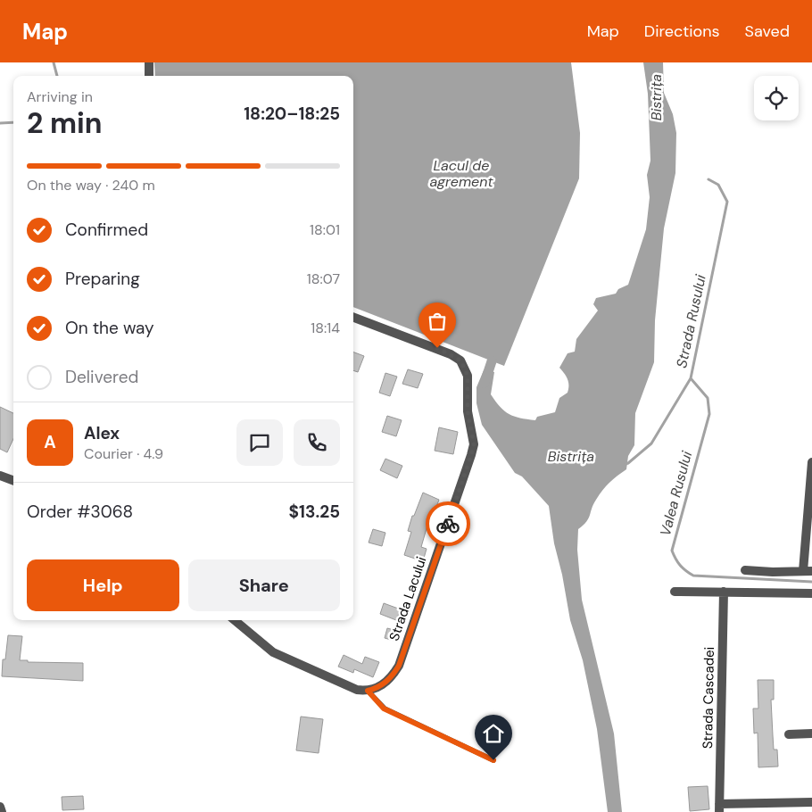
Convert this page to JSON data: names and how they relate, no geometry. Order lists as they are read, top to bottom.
{
  "streets": {
    "street": ["Strada Lacului", "Strada Cascadei"]
  },
  "water": [
    "Bistrița",
    "Lacul de agrement",
    "Strada Rusului",
    "Valea Rusului"
  ],
  "page": {
    "header": "Map",
    "nav": ["Map", "Directions", "Saved"],
    "heading": ["2 min", "Arriving in", "18:20–18:25"],
    "panel": [
      "Alex",
      "Courier · 4.9",
      "Order #3068",
      "$13.25"
    ],
    "bar": "On the way · 240 m",
    "list": [
      ["Confirmed", "18:01"],
      ["Preparing", "18:07"],
      ["On the way", "18:14"],
      "Delivered"
    ],
    "round": "A",
    "buttons": ["Help", "Share"]
  }
}
